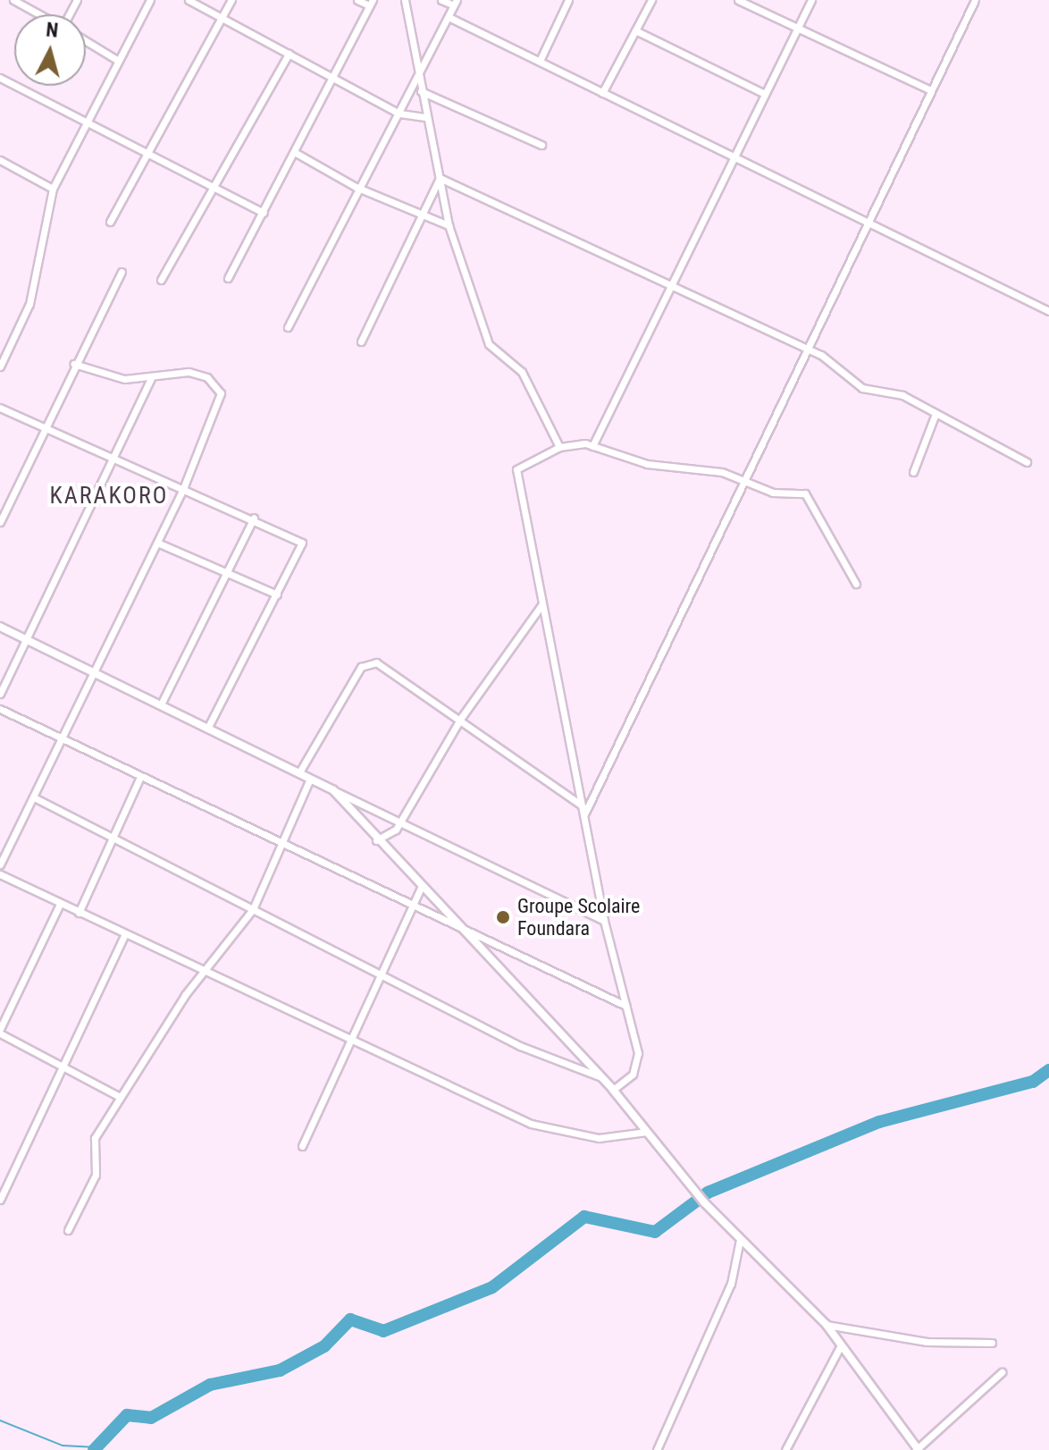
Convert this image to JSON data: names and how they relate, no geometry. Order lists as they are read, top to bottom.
{
  "districts": ["KARAKORO"],
  "places": ["Groupe Scolaire Foundara"],
  "north": "top"
}
